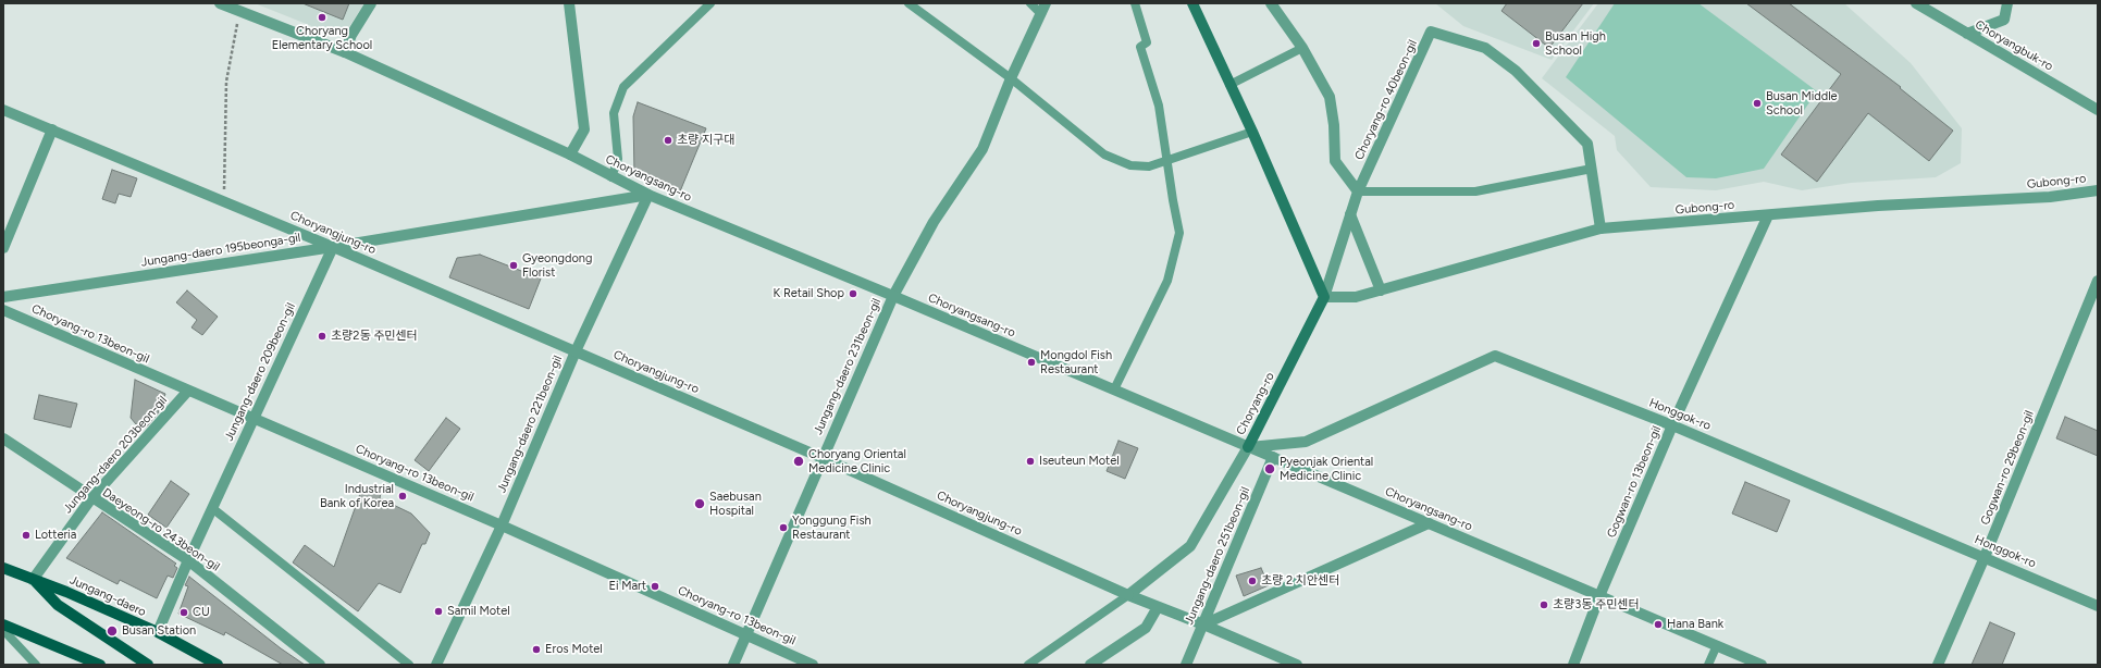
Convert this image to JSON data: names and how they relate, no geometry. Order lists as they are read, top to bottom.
{
  "streets": {
    "main road": ["Choryang-ro", "Jungang-daero"],
    "street": [
      "Choryangbuk-ro",
      "Choryang-ro 40beon-gil",
      "Choryangsang-ro",
      "Gubong-ro",
      "Choryangjung-ro",
      "Jungang-daero 195beonga-gil",
      "Choryang-ro 13beon-gil",
      "Jungang-daero 231beon-gil",
      "Jungang-daero 209beon-gil",
      "Honggok-ro",
      "Jungang-daero 221beon-gil",
      "Jungang-daero 203beon-gil",
      "Gogwan-ro 29beon-gil",
      "Gogwan-ro 13beon-gil",
      "Daeyeong-ro 243beon-gil",
      "Jungang-daero 251beon-gil"
    ]
  },
  "crossings": [
    ["Choryang-ro 40beon-gil", "Gubong-ro"],
    ["Choryang-ro 40beon-gil", "Choryang-ro"],
    ["Choryangsang-ro", "Jungang-daero 195beonga-gil"],
    ["Choryangsang-ro", "Jungang-daero 231beon-gil"],
    ["Choryangsang-ro", "Choryang-ro"],
    ["Choryangsang-ro", "Honggok-ro"],
    ["Choryangsang-ro", "Jungang-daero 221beon-gil"],
    ["Choryangsang-ro", "Gogwan-ro 13beon-gil"],
    ["Choryangsang-ro", "Jungang-daero 251beon-gil"],
    ["Gubong-ro", "Choryang-ro"],
    ["Gubong-ro", "Gogwan-ro 13beon-gil"],
    ["Choryangjung-ro", "Jungang-daero 195beonga-gil"],
    ["Choryangjung-ro", "Jungang-daero 231beon-gil"],
    ["Choryangjung-ro", "Jungang-daero 209beon-gil"],
    ["Choryangjung-ro", "Choryang-ro"],
    ["Choryangjung-ro", "Jungang-daero 221beon-gil"],
    ["Choryangjung-ro", "Jungang-daero 251beon-gil"],
    ["Jungang-daero 195beonga-gil", "Jungang-daero 209beon-gil"],
    ["Jungang-daero 195beonga-gil", "Jungang-daero 221beon-gil"],
    ["Choryang-ro 13beon-gil", "Jungang-daero 231beon-gil"],
    ["Choryang-ro 13beon-gil", "Jungang-daero 209beon-gil"],
    ["Choryang-ro 13beon-gil", "Jungang-daero 221beon-gil"],
    ["Choryang-ro 13beon-gil", "Jungang-daero 203beon-gil"],
    ["Jungang-daero 209beon-gil", "Daeyeong-ro 243beon-gil"],
    ["Jungang-daero 209beon-gil", "Jungang-daero"],
    ["Choryang-ro", "Honggok-ro"],
    ["Honggok-ro", "Gogwan-ro 29beon-gil"],
    ["Honggok-ro", "Gogwan-ro 13beon-gil"],
    ["Jungang-daero 203beon-gil", "Daeyeong-ro 243beon-gil"],
    ["Jungang-daero 203beon-gil", "Jungang-daero"]
  ],
  "places": [
    "Choryang Elementary School",
    "Busan High School",
    "Busan Middle School",
    "초량 지구대",
    "Gyeongdong Florist",
    "K Retail Shop",
    "초량2동 주민센터",
    "Mongdol Fish Restaurant",
    "Choryang Oriental Medicine Clinic",
    "Iseuteun Motel",
    "Pyeonjak Oriental Medicine Clinic",
    "Industrial Bank of Korea",
    "Saebusan Hospital",
    "Yonggung Fish Restaurant",
    "Lotteria",
    "초량 2 치안센터",
    "Ei Mart",
    "초량3동 주민센터",
    "Samil Motel",
    "CU",
    "Hana Bank",
    "Busan Station",
    "Eros Motel"
  ]
}
